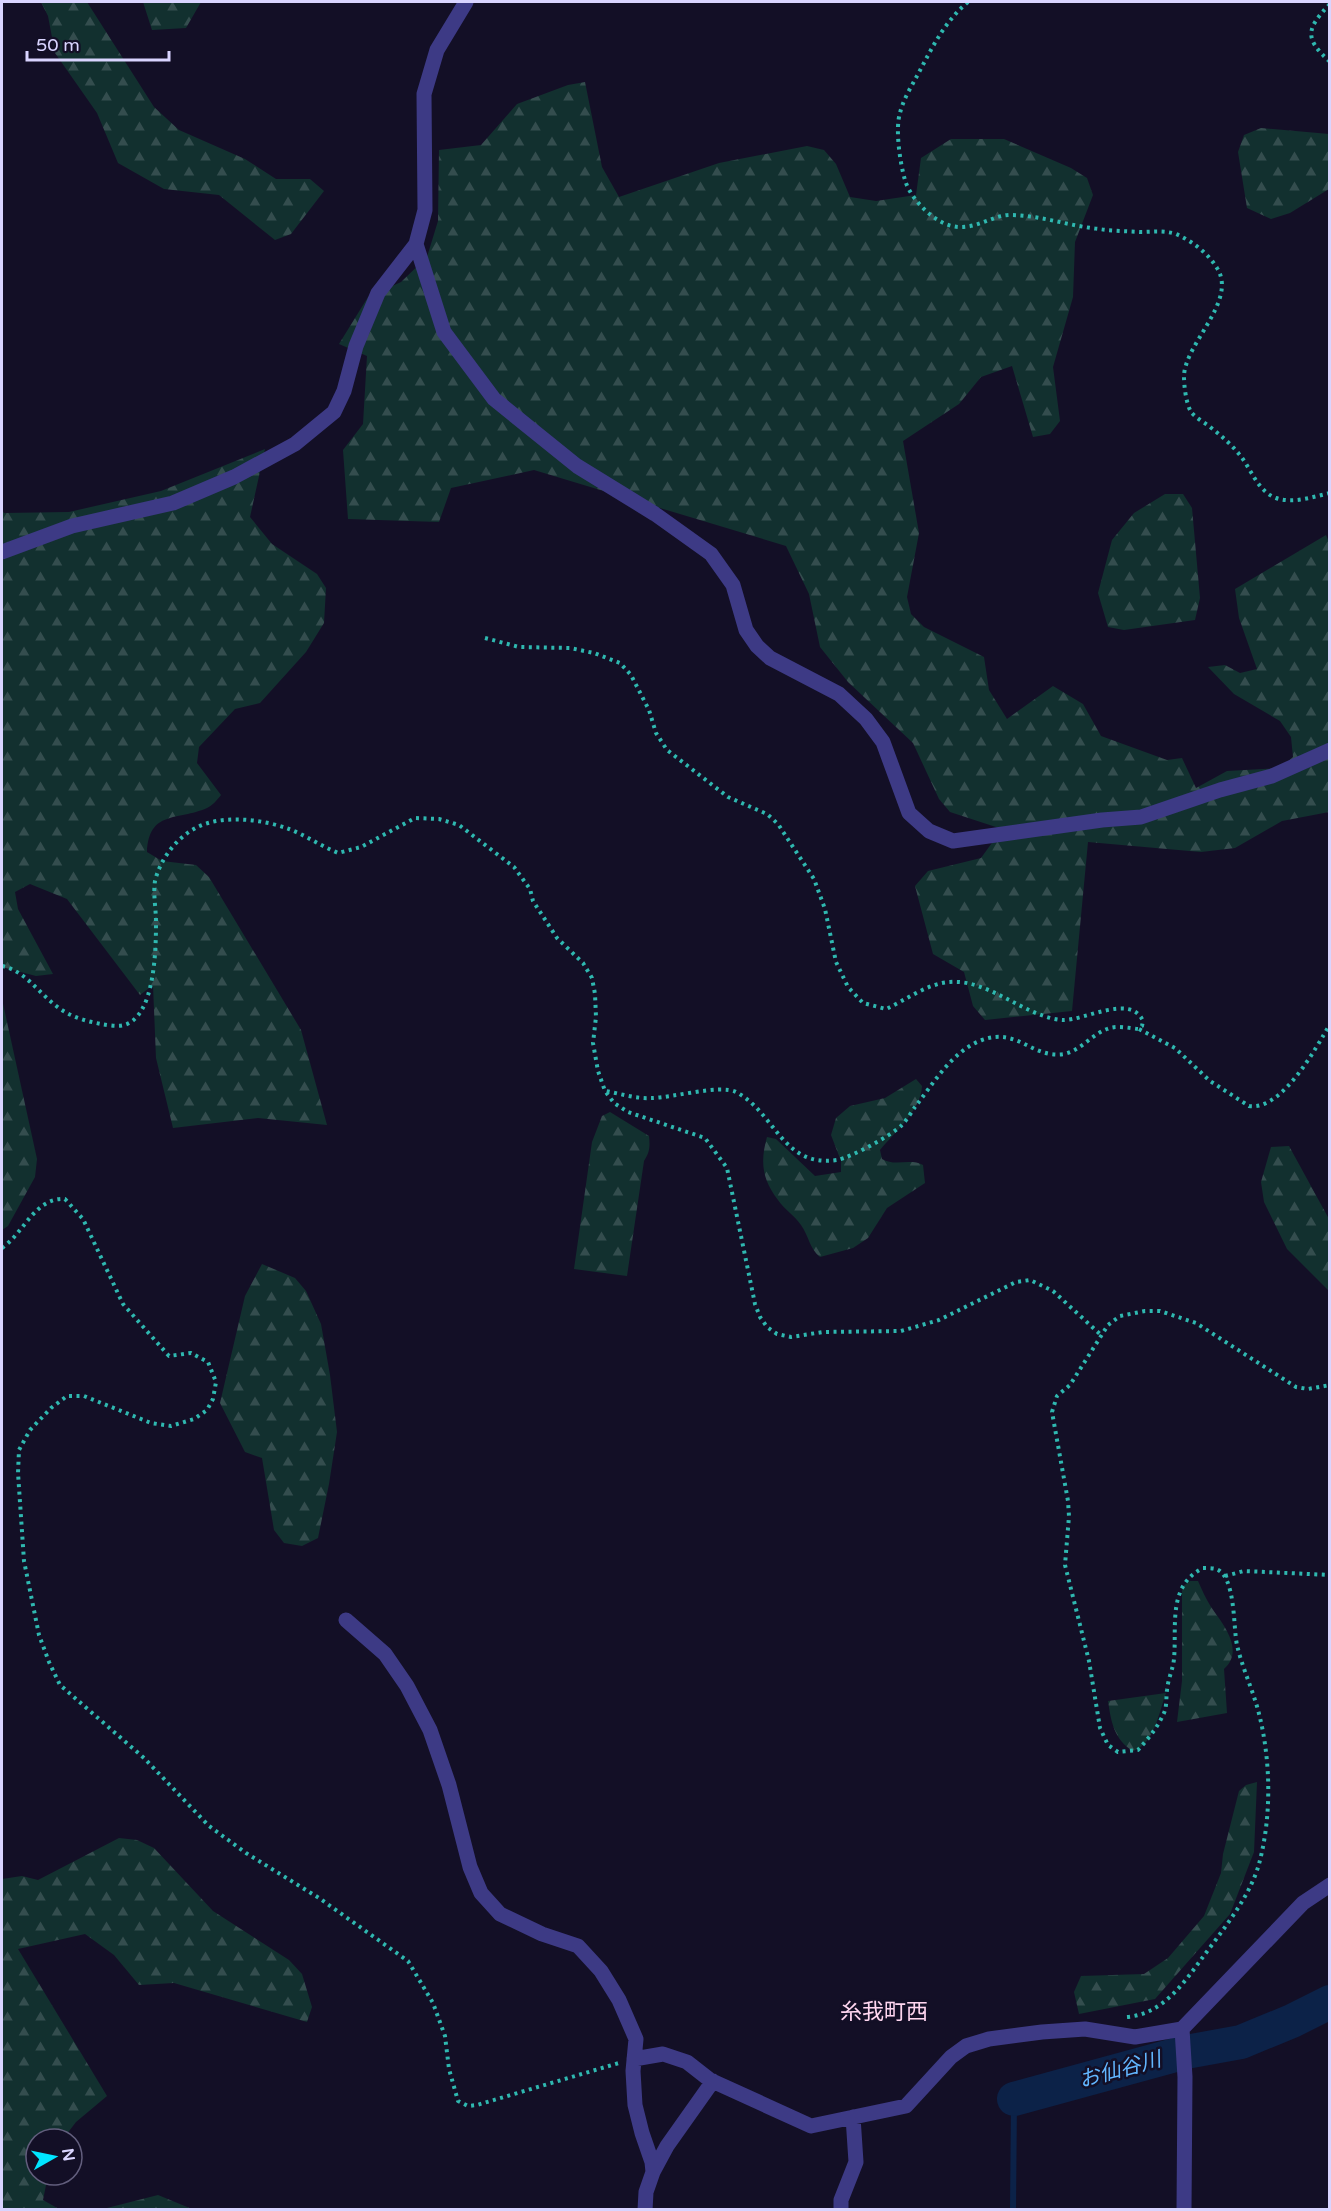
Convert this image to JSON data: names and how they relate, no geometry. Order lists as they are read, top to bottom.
{
  "districts": ["糸我町西"],
  "water": ["お仙谷川"],
  "scale_bar": "50 m",
  "north": "right"
}
